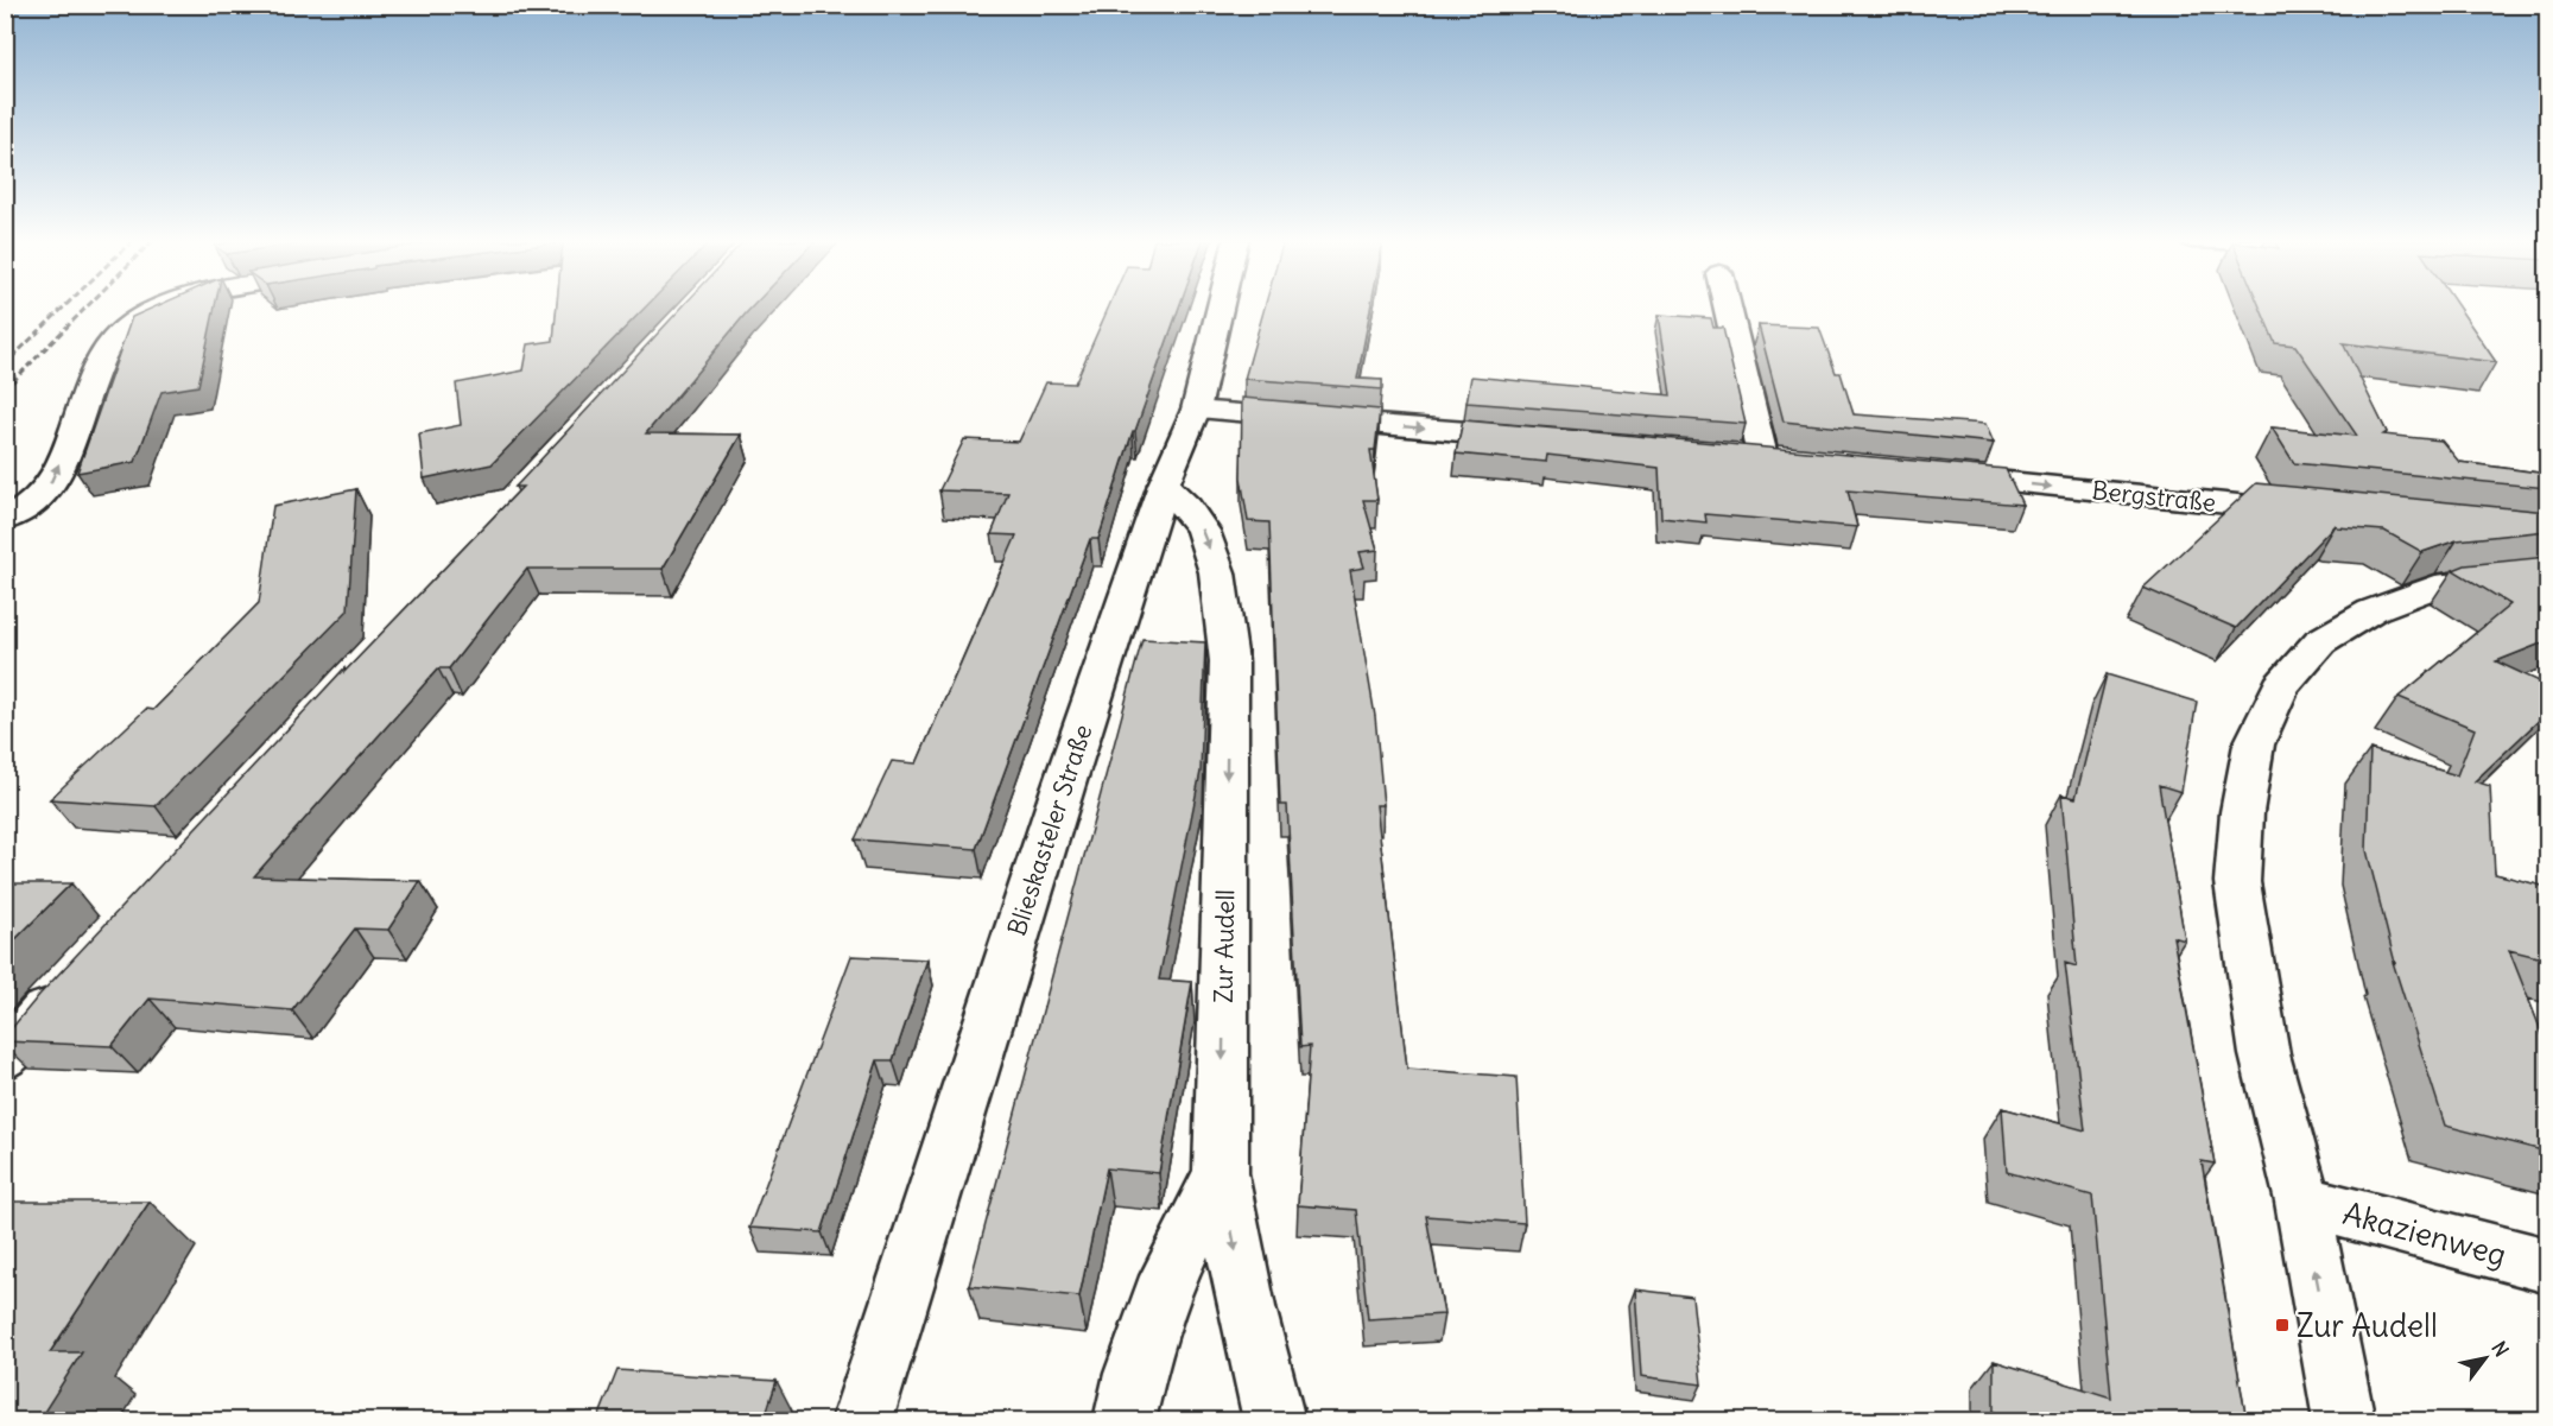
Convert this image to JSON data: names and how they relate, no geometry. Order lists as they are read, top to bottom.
{
  "streets": {
    "street": [
      "Bergstraße",
      "Blieskasteler Straße",
      "Zur Audell",
      "Akazienweg"
    ]
  },
  "crossings": [
    ["Blieskasteler Straße", "Zur Audell"]
  ],
  "one_way": ["Bergstraße", "Zur Audell"],
  "places": {
    "transit": ["Zur Audell"]
  },
  "north": "top right"
}
